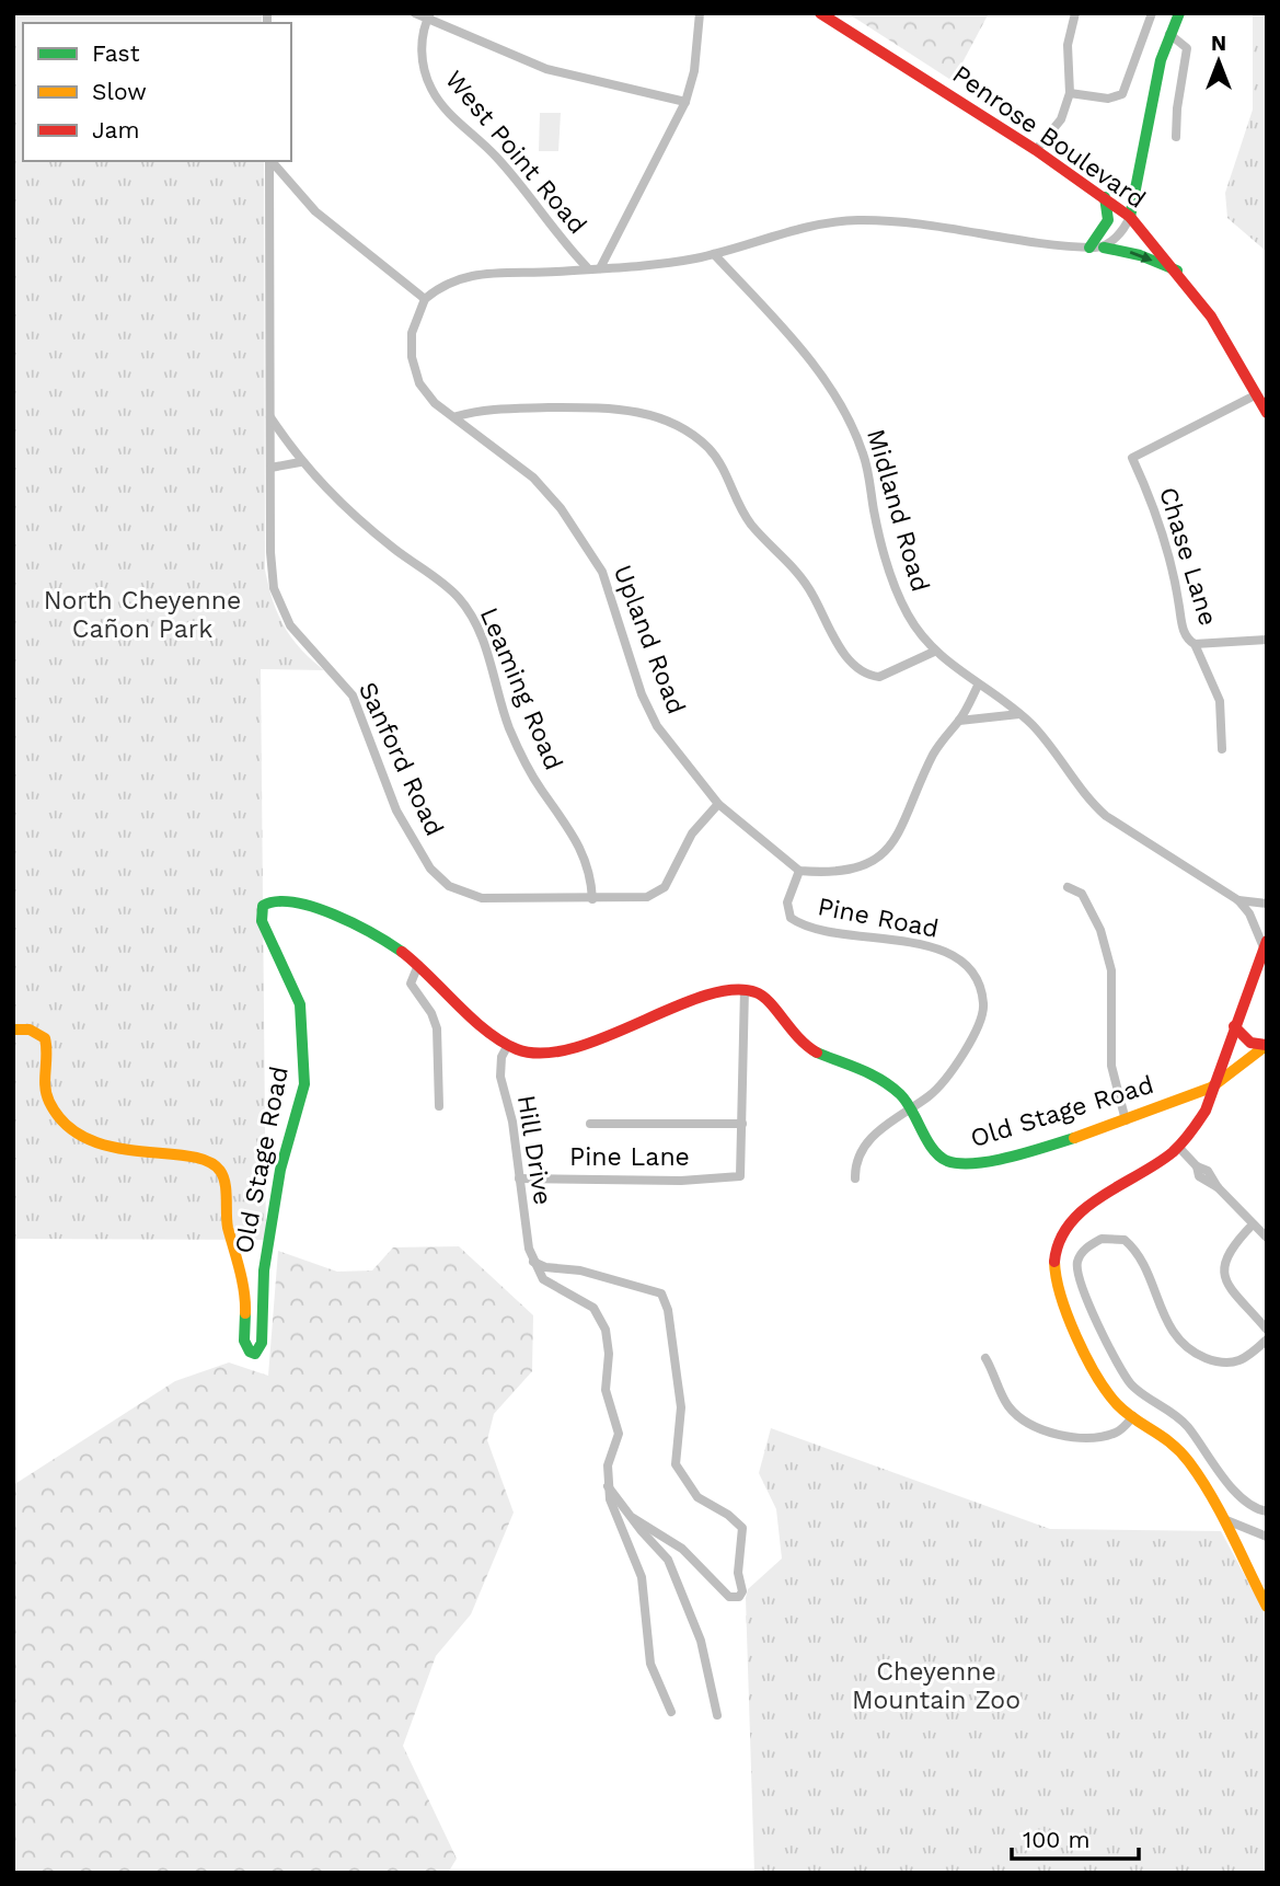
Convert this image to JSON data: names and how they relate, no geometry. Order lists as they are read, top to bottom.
{
  "streets": {
    "street": [
      "Penrose Boulevard",
      "West Point Road",
      "Midland Road",
      "Chase Lane",
      "Upland Road",
      "Leaming Road",
      "Sanford Road",
      "Pine Road",
      "Old Stage Road",
      "Hill Drive",
      "Pine Lane"
    ]
  },
  "crossings": [
    ["Penrose Boulevard", "Chase Lane"],
    ["Upland Road", "Sanford Road"],
    ["Upland Road", "Pine Road"],
    ["Leaming Road", "Sanford Road"],
    ["Pine Road", "Old Stage Road"],
    ["Old Stage Road", "Hill Drive"],
    ["Hill Drive", "Pine Lane"]
  ],
  "parks": ["North Cheyenne Cañon Park", "Cheyenne Mountain Zoo"],
  "legend": ["Fast", "Slow", "Jam"],
  "scale_bar": "100 m",
  "north": "top"
}
